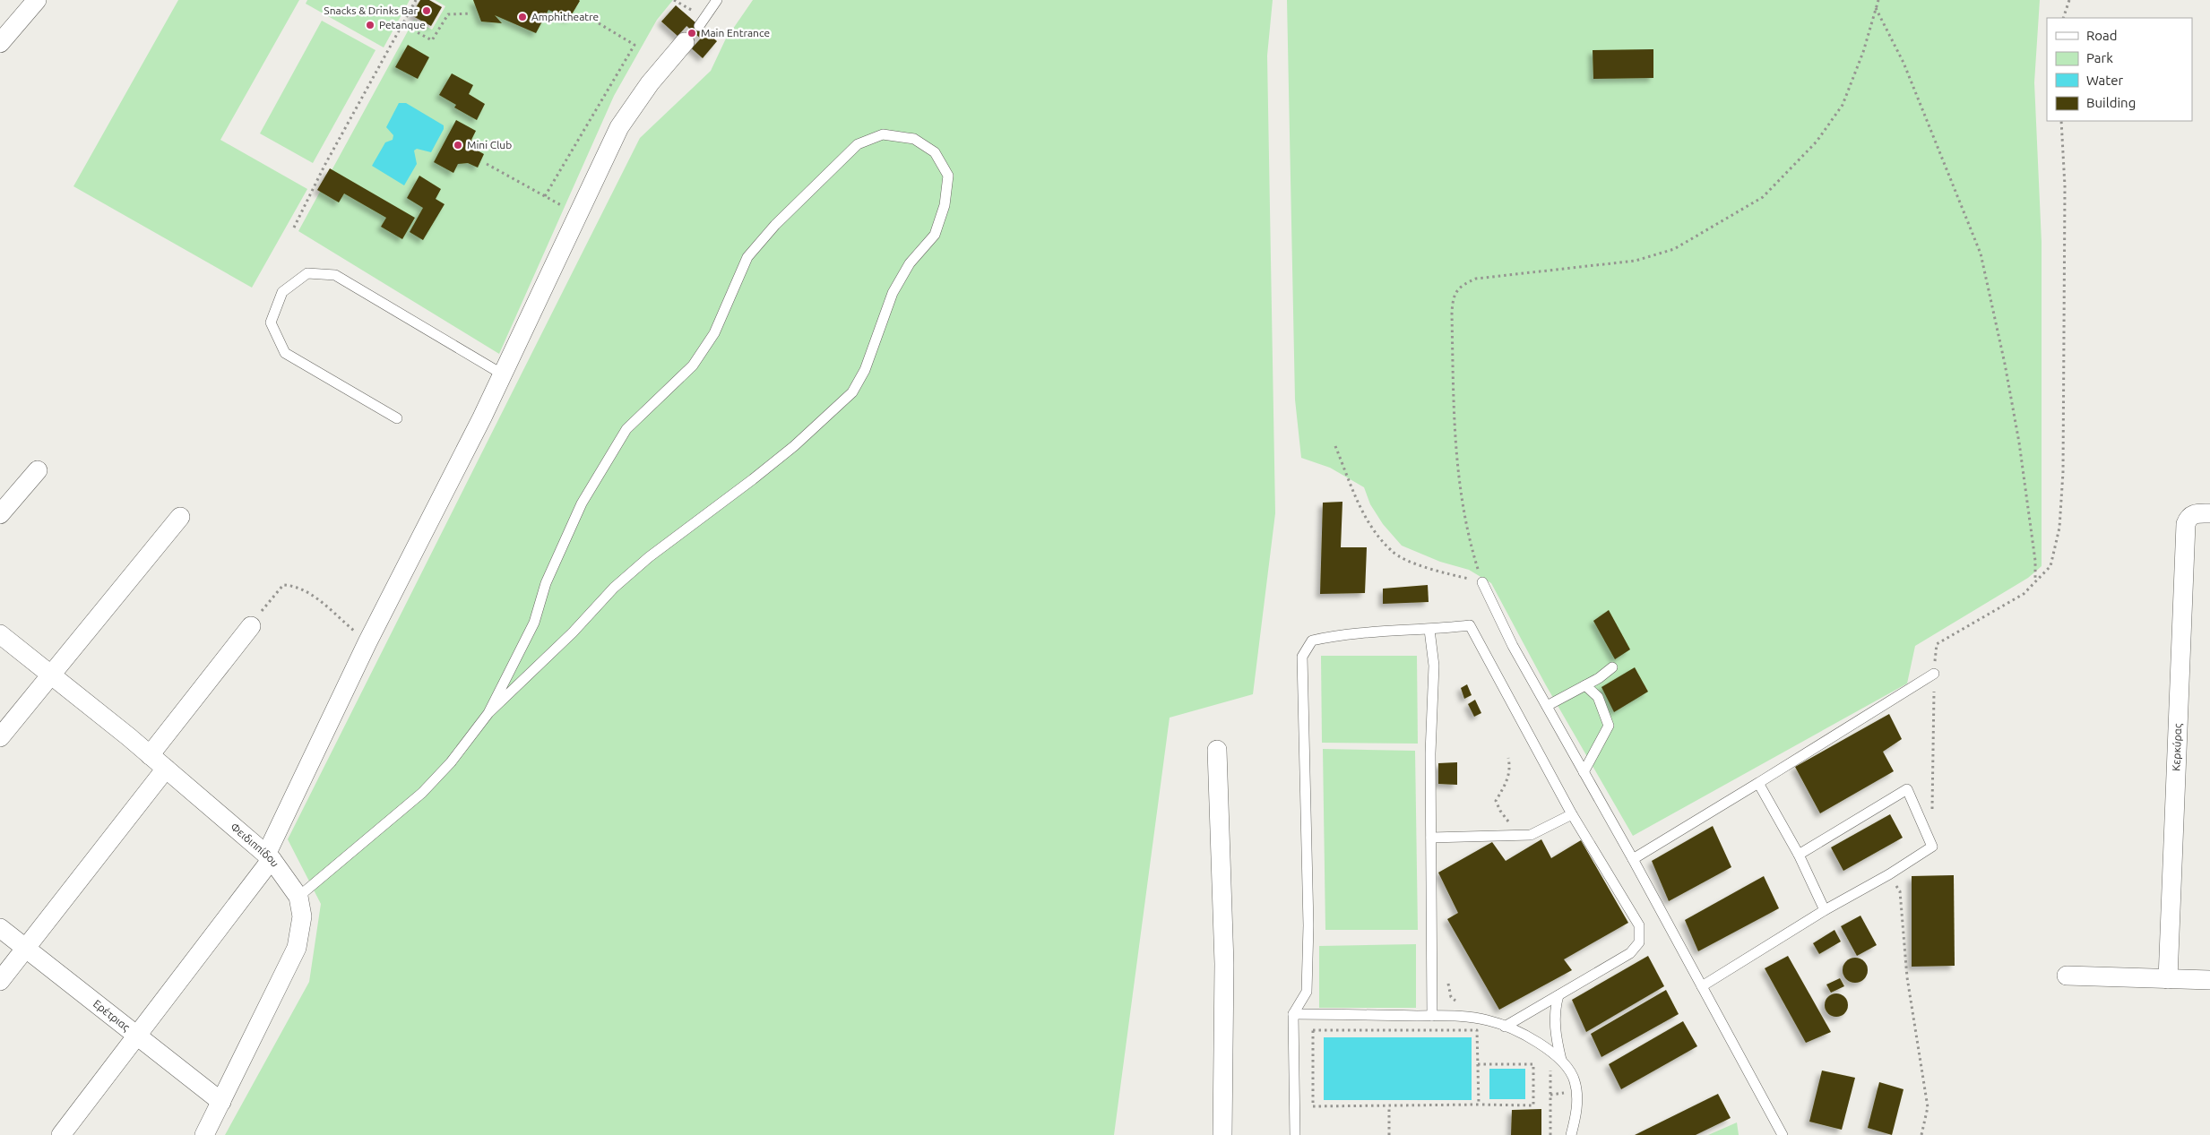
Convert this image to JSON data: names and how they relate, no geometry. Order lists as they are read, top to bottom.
{
  "streets": {
    "street": ["Κερκύρας", "Φειδιππίδου", "Ερέτριας"]
  },
  "crossings": [
    ["Φειδιππίδου", "Ερέτριας"]
  ],
  "places": [
    "Snacks & Drinks Bar",
    "Amphitheatre",
    "Petanque",
    "Main Entrance",
    "Mini Club"
  ],
  "legend": [
    "Road",
    "Park",
    "Water",
    "Building"
  ]
}
